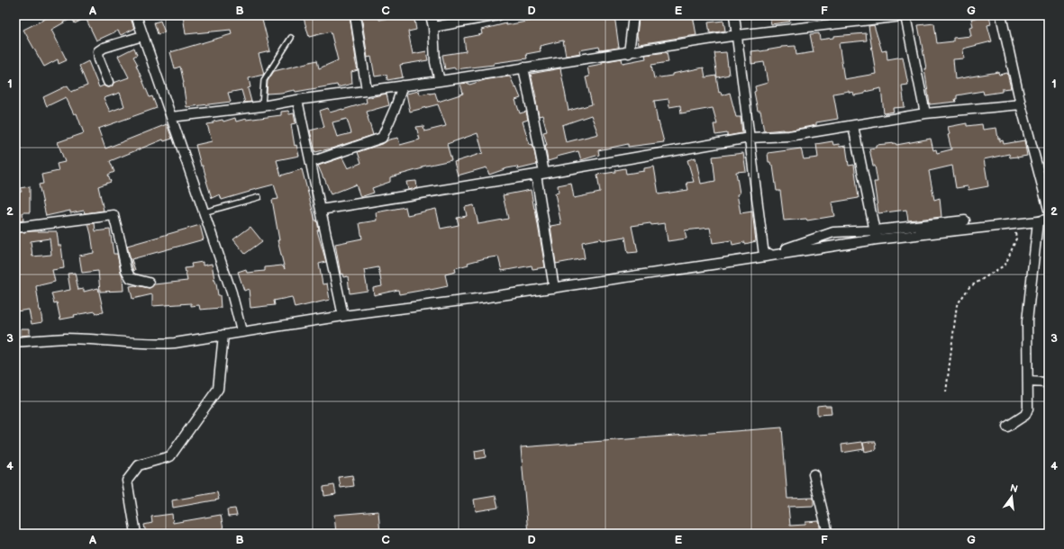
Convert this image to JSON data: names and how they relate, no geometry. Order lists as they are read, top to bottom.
{
  "north": "top",
  "grid": {
    "columns": [
      "A",
      "B",
      "C",
      "D",
      "E",
      "F",
      "G"
    ],
    "rows": [
      "1",
      "2",
      "3",
      "4"
    ]
  }
}
